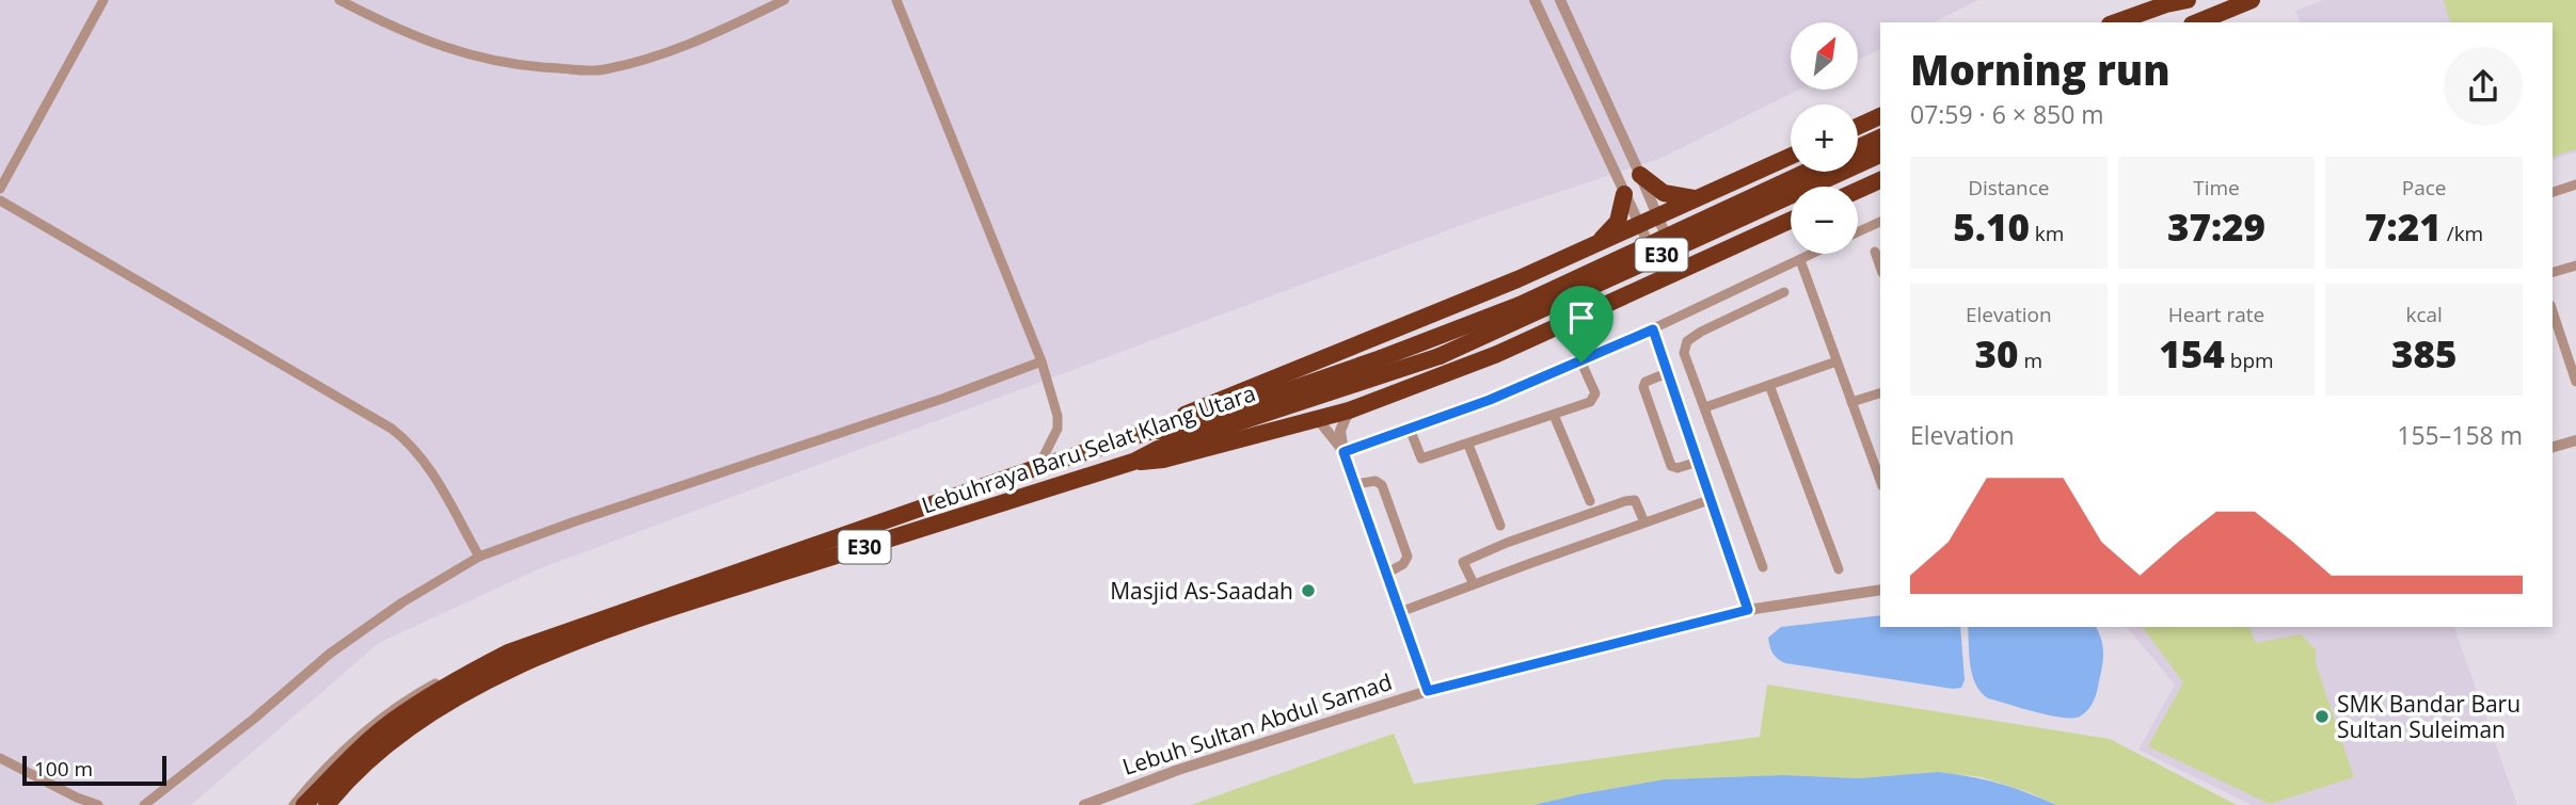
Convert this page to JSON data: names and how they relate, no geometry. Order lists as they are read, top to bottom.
{
  "streets": {
    "highway": ["E30", "Lebuhraya Baru Selat Klang Utara"],
    "street": ["Lebuh Sultan Abdul Samad"]
  },
  "places": ["Masjid As-Saadah", "SMK Bandar Baru Sultan Suleiman"],
  "scale_bar": "100 m",
  "north": "top right",
  "page": {
    "map_buttons": ["+", "−"],
    "heading": ["Morning run", "07:59 · 6 × 850 m"],
    "stats": [
      ["Distance", "5.10 km"],
      ["Time", "37:29"],
      ["Pace", "7:21 /km"],
      ["Elevation", "30 m"],
      ["Heart rate", "154 bpm"],
      ["kcal", "385"]
    ],
    "chart": ["Elevation", "155–158 m"],
    "scale": "100 m"
  }
}
